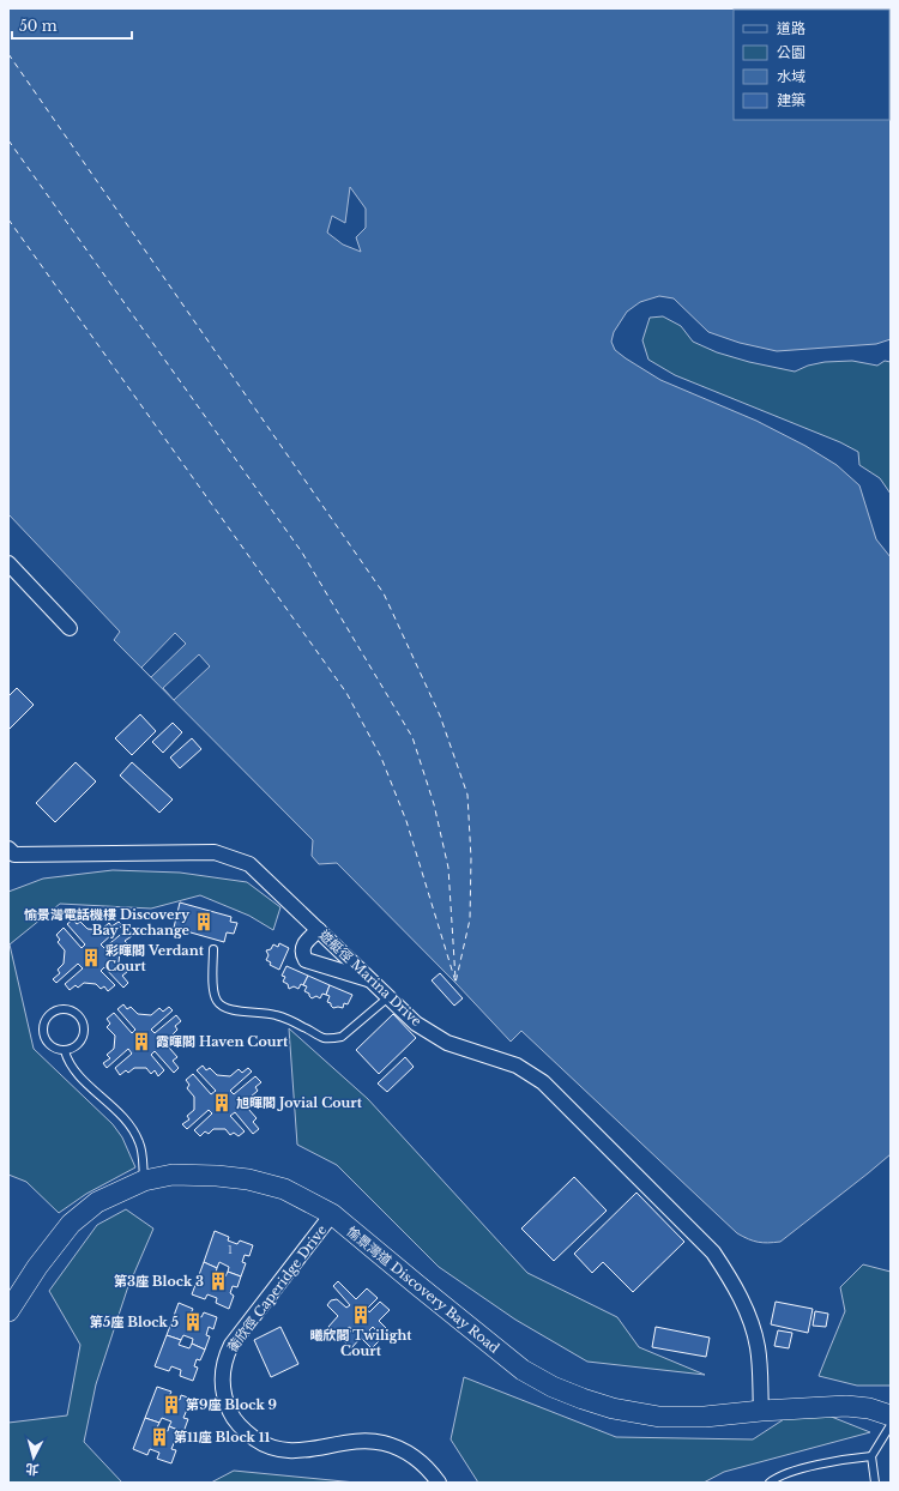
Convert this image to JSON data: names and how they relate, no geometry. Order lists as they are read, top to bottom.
{
  "streets": {
    "street": ["遊艇徑 Marina Drive", "蘅欣徑 Caperidge Drive", "愉景灣道 Discovery Bay Road"]
  },
  "crossings": [
    ["遊艇徑 Marina Drive", "愉景灣道 Discovery Bay Road"],
    ["蘅欣徑 Caperidge Drive", "愉景灣道 Discovery Bay Road"]
  ],
  "places": {
    "building": [
      "愉景灣電話機樓 Discovery Bay Exchange",
      "彩暉閣 Verdant Court",
      "霞暉閣 Haven Court",
      "旭暉閣 Jovial Court",
      "第3座 Block 3",
      "曦欣閣 Twilight Court",
      "第5座 Block 5",
      "第9座 Block 9",
      "第11座 Block 11"
    ]
  },
  "house_numbers": ["1"],
  "legend": [
    "道路",
    "公園",
    "水域",
    "建築"
  ],
  "scale_bar": "50 m",
  "north": "bottom"
}
